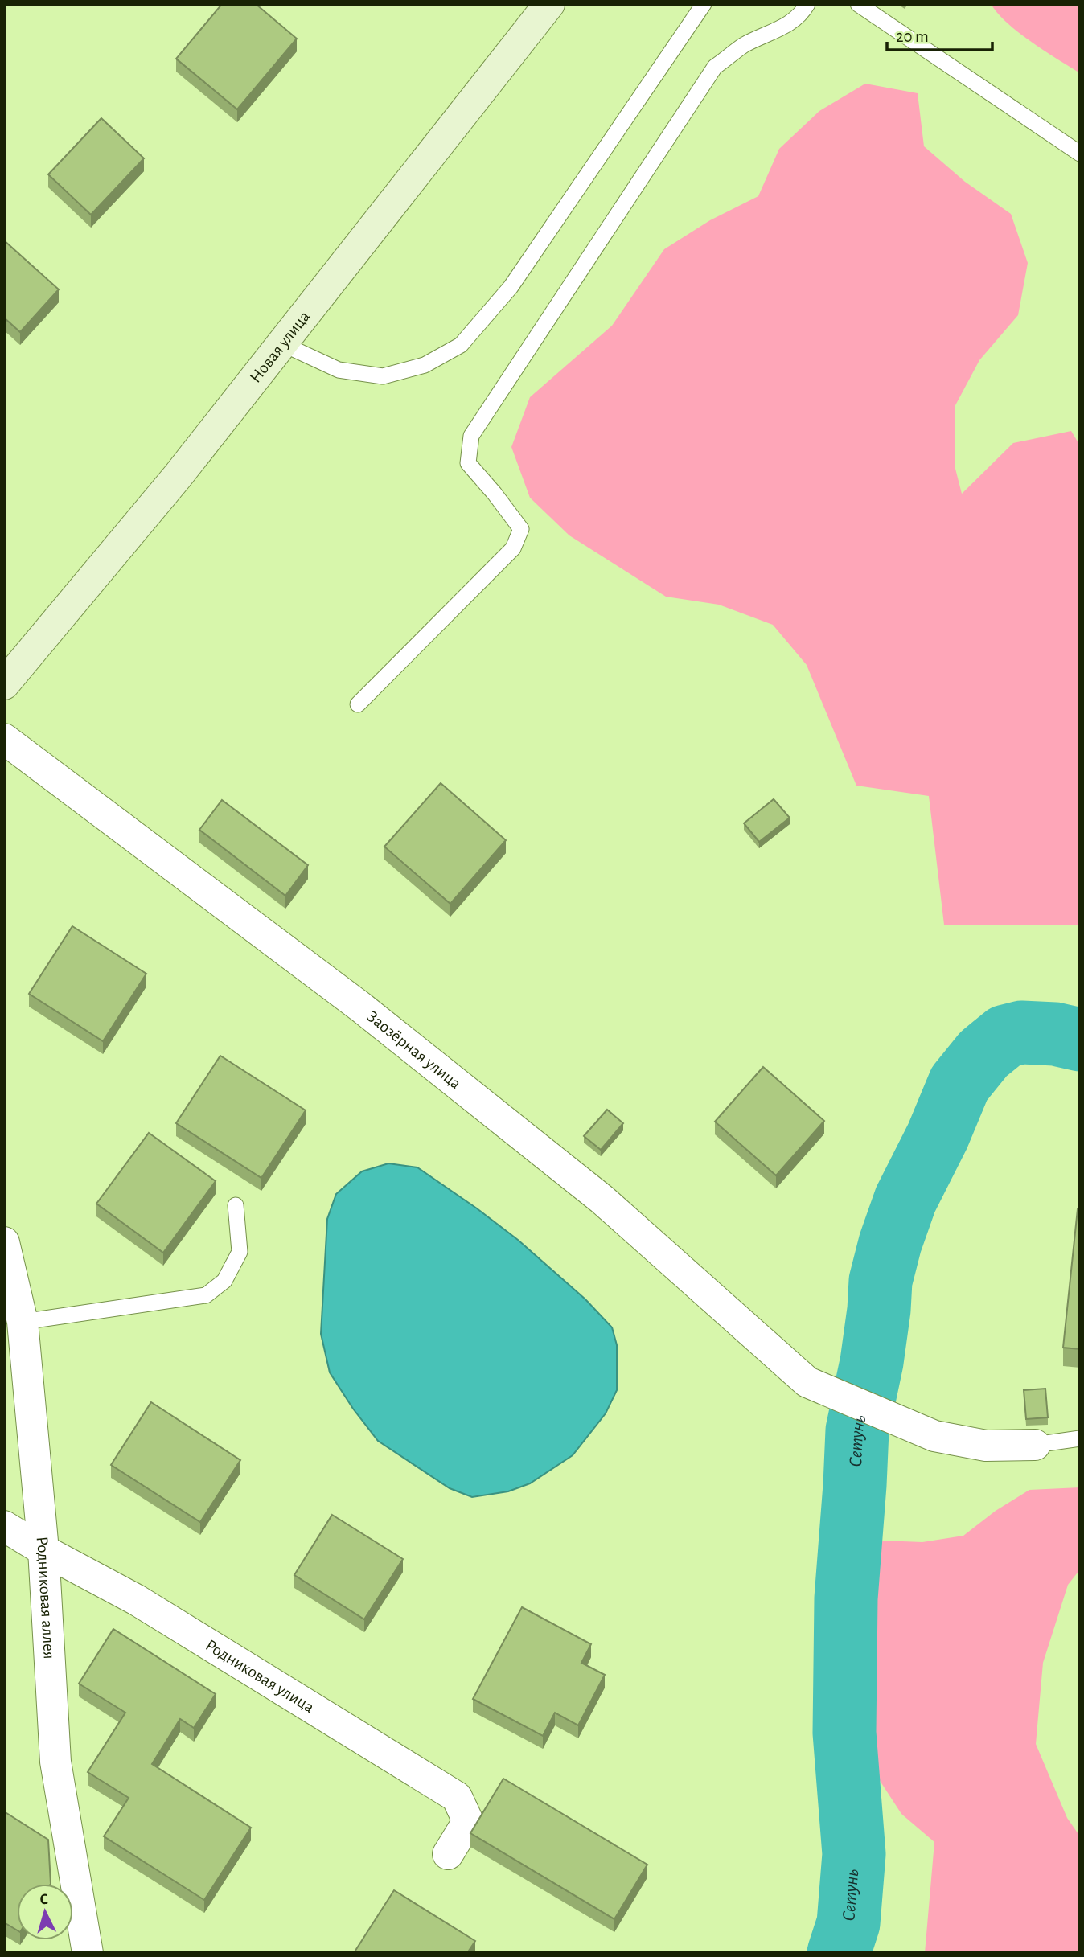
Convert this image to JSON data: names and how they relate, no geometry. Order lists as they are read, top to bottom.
{
  "streets": {
    "street": [
      "Новая улица",
      "Заозёрная улица",
      "Родниковая аллея",
      "Родниковая улица"
    ]
  },
  "crossings": [
    ["Родниковая аллея", "Родниковая улица"]
  ],
  "water": ["Сетунь"],
  "scale_bar": "20 m",
  "north": "top"
}
